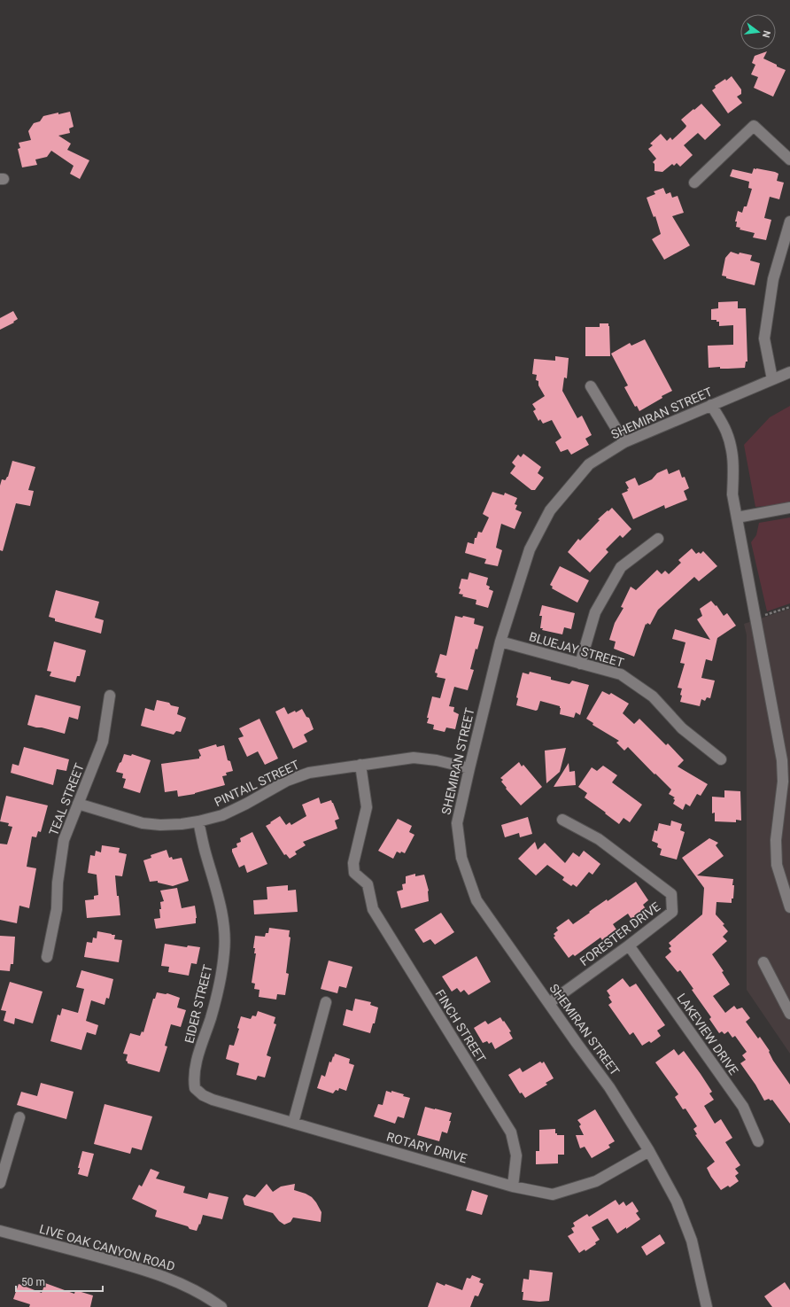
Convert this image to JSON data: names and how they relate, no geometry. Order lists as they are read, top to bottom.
{
  "streets": {
    "street": [
      "SHEMIRAN STREET",
      "BLUEJAY STREET",
      "PINTAIL STREET",
      "TEAL STREET",
      "FORESTER DRIVE",
      "EIDER STREET",
      "FINCH STREET",
      "LAKEVIEW DRIVE",
      "ROTARY DRIVE",
      "LIVE OAK CANYON ROAD"
    ]
  },
  "crossings": [
    ["SHEMIRAN STREET", "BLUEJAY STREET"],
    ["SHEMIRAN STREET", "PINTAIL STREET"],
    ["SHEMIRAN STREET", "FORESTER DRIVE"],
    ["SHEMIRAN STREET", "ROTARY DRIVE"],
    ["PINTAIL STREET", "TEAL STREET"],
    ["PINTAIL STREET", "EIDER STREET"],
    ["PINTAIL STREET", "FINCH STREET"],
    ["FORESTER DRIVE", "LAKEVIEW DRIVE"],
    ["EIDER STREET", "ROTARY DRIVE"],
    ["FINCH STREET", "ROTARY DRIVE"]
  ],
  "scale_bar": "50 m",
  "north": "right"
}
